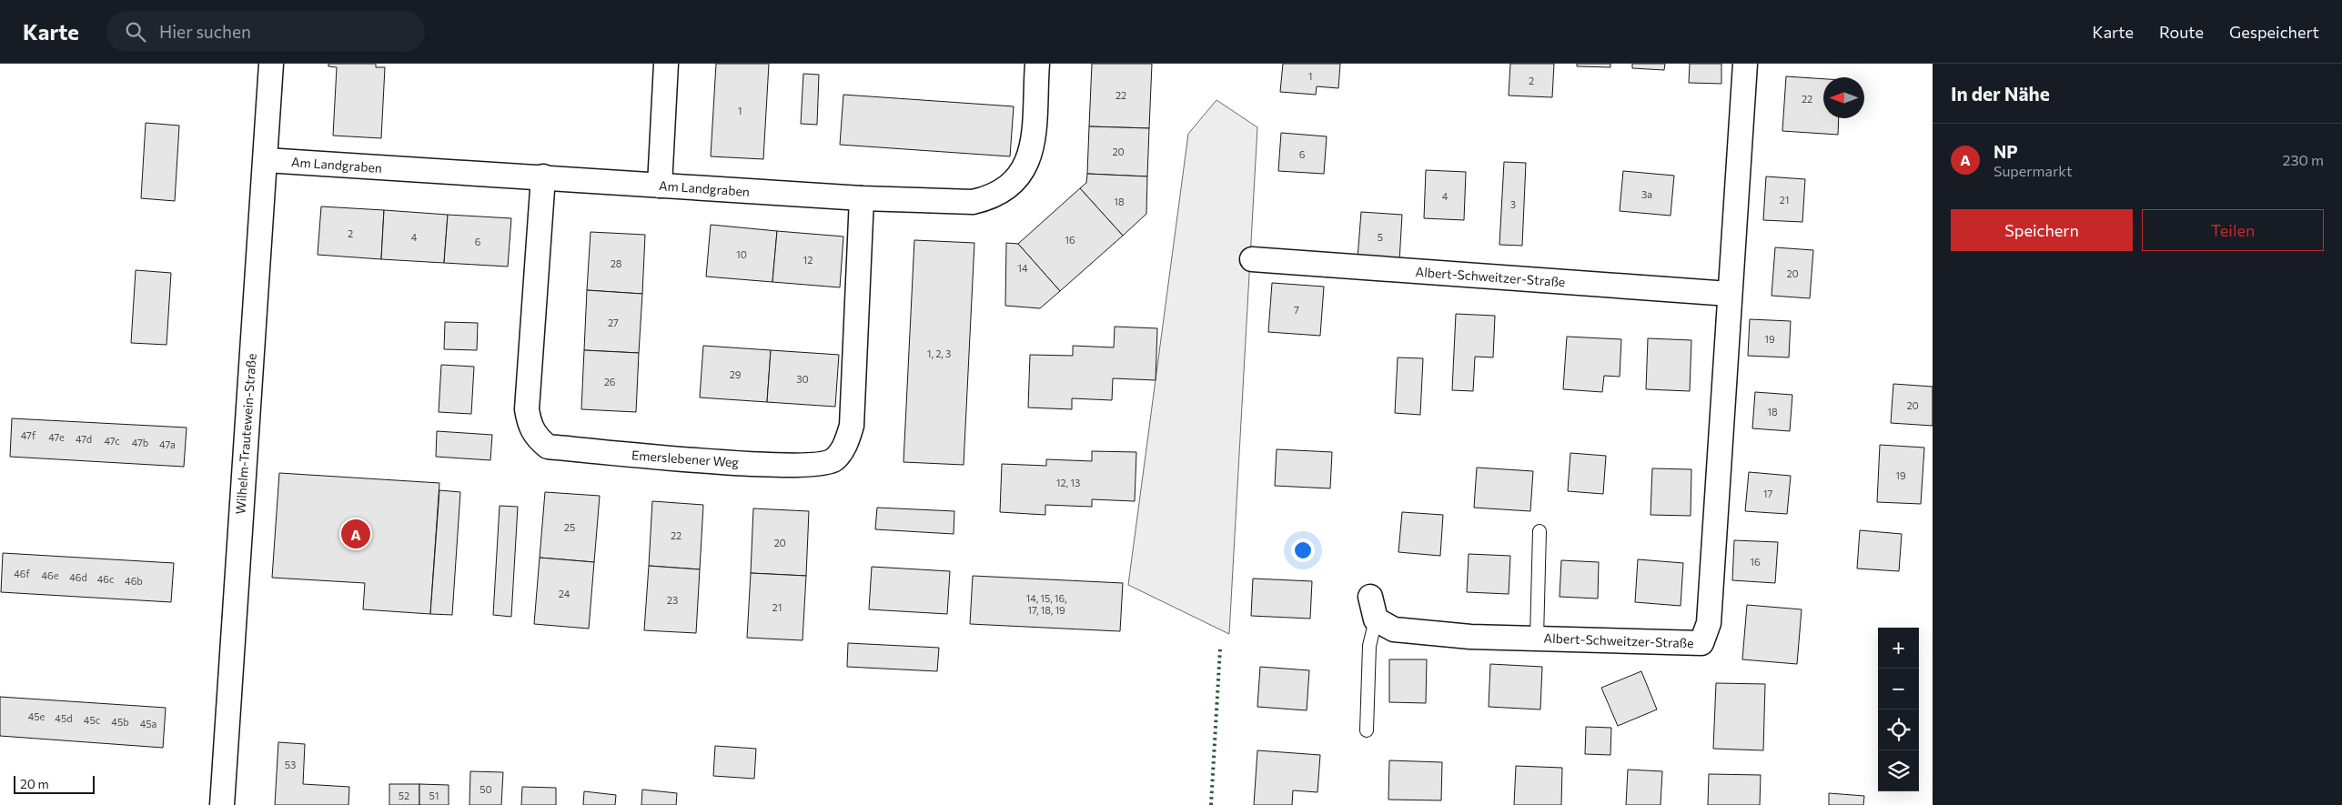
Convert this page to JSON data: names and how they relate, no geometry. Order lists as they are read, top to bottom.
{
  "streets": {
    "street": [
      "Am Landgraben",
      "Albert-Schweitzer-Straße",
      "Wilhelm-Trautewein-Straße",
      "Emerslebener Weg"
    ]
  },
  "crossings": [
    ["Am Landgraben", "Wilhelm-Trautewein-Straße"],
    ["Am Landgraben", "Emerslebener Weg"]
  ],
  "house_numbers": [
    "1",
    "2",
    "22",
    "22",
    "1",
    "20",
    "6",
    "3a",
    "4",
    "21",
    "18",
    "3",
    "2",
    "4",
    "5",
    "16",
    "6",
    "10",
    "12",
    "28",
    "14",
    "20",
    "7",
    "27",
    "19",
    "1, 2, 3",
    "29",
    "30",
    "26",
    "20",
    "18",
    "47f",
    "47e",
    "47d",
    "47c",
    "47b",
    "47a",
    "19",
    "12, 13",
    "17",
    "25",
    "22",
    "20",
    "16",
    "46f",
    "46e",
    "46d",
    "46c",
    "46b",
    "24",
    "14, 15, 16, 17, 18, 19",
    "23",
    "21",
    "45e",
    "45d",
    "45c",
    "45b",
    "45a",
    "53",
    "50",
    "52",
    "51"
  ],
  "scale_bar": "20 m",
  "north": "left",
  "page": {
    "header": "Karte",
    "search": "Hier suchen",
    "nav": ["Karte", "Route", "Gespeichert"],
    "heading": "In der Nähe",
    "list": [
      {
        "mark": "A",
        "name": "NP",
        "note": "Supermarkt",
        "value": "230 m"
      }
    ],
    "buttons": ["Speichern", "Teilen"],
    "pins": "A",
    "map_buttons": ["+", "−"],
    "scale": "20 m"
  }
}
